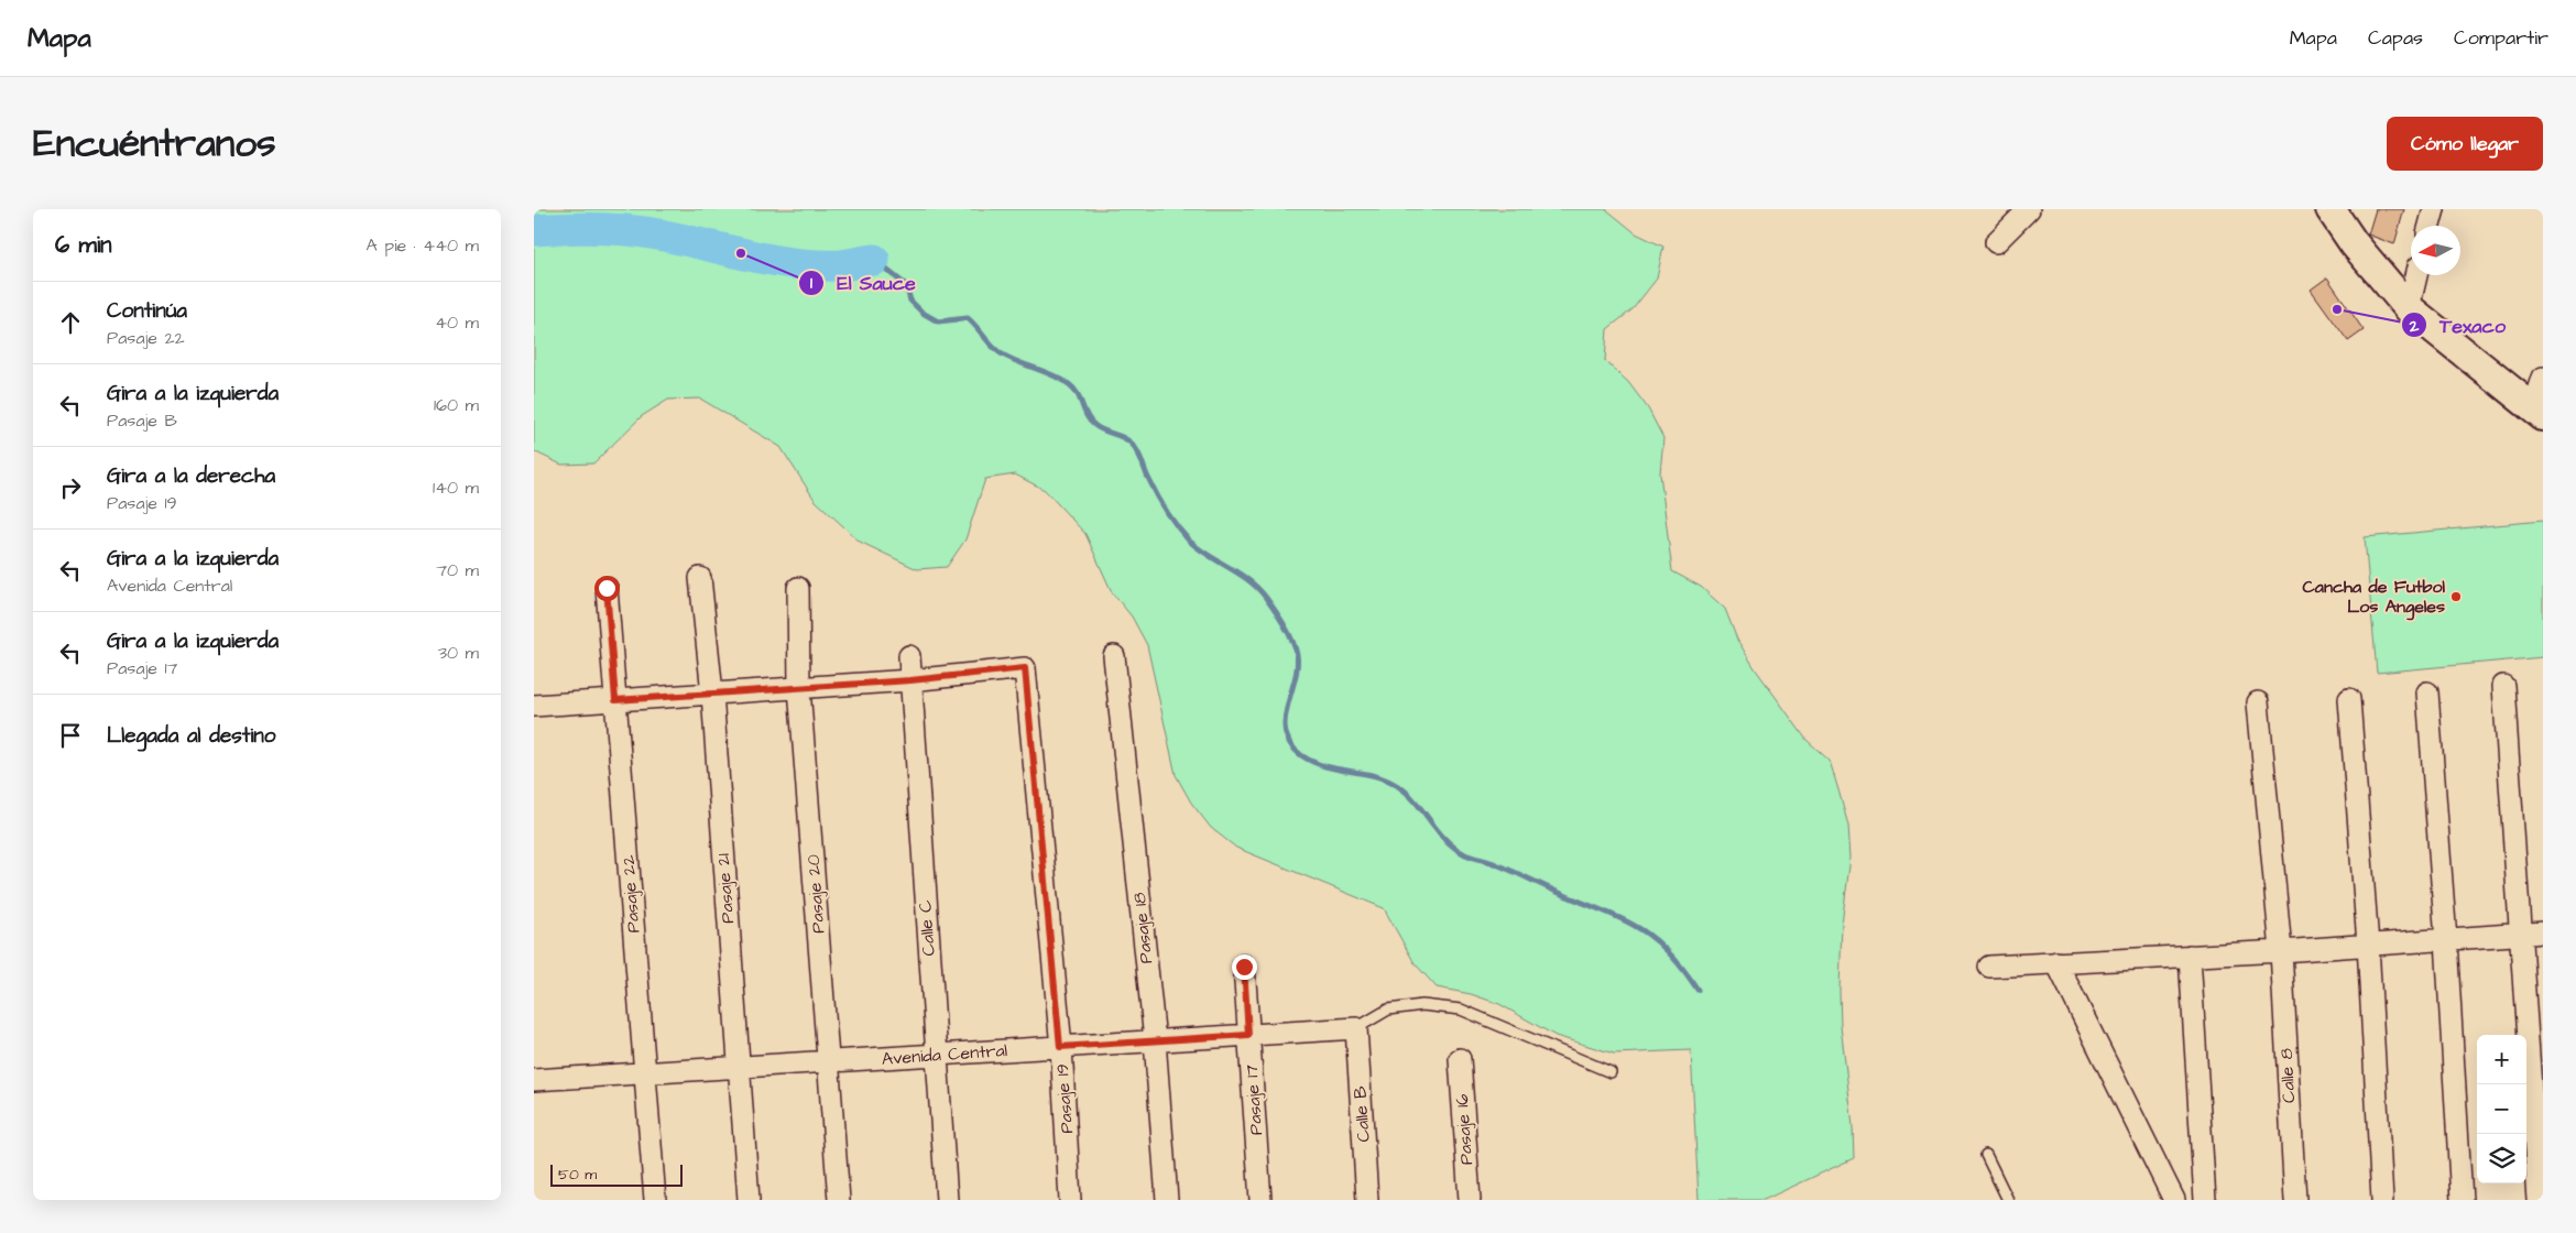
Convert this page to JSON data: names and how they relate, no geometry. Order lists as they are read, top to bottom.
{
  "streets": {
    "street": [
      "Pasaje 21",
      "Pasaje 22",
      "Pasaje 20",
      "Calle C",
      "Pasaje 18",
      "Avenida Central",
      "Calle 8",
      "Pasaje 19",
      "Pasaje 17",
      "Calle B",
      "Pasaje 16"
    ]
  },
  "crossings": [
    ["Pasaje 21", "Avenida Central"],
    ["Pasaje 22", "Avenida Central"],
    ["Pasaje 20", "Avenida Central"],
    ["Calle C", "Avenida Central"],
    ["Calle C", "Pasaje 19"],
    ["Pasaje 18", "Avenida Central"],
    ["Avenida Central", "Pasaje 19"],
    ["Avenida Central", "Pasaje 17"],
    ["Avenida Central", "Calle B"]
  ],
  "places": ["El Sauce", "Texaco", "Cancha de Futbol Los Angeles"],
  "scale_bar": "50 m",
  "north": "left",
  "page": {
    "header": "Mapa",
    "nav": ["Mapa", "Capas", "Compartir"],
    "title": "Encuéntranos",
    "buttons": "Cómo llegar",
    "heading": ["6 min", "A pie · 440 m"],
    "list": [
      ["Continúa", "Pasaje 22", "40 m"],
      ["Gira a la izquierda", "Pasaje B", "160 m"],
      ["Gira a la derecha", "Pasaje 19", "140 m"],
      ["Gira a la izquierda", "Avenida Central", "70 m"],
      ["Gira a la izquierda", "Pasaje 17", "30 m"],
      "Llegada al destino"
    ],
    "map_buttons": ["+", "−"],
    "scale": "50 m"
  }
}
